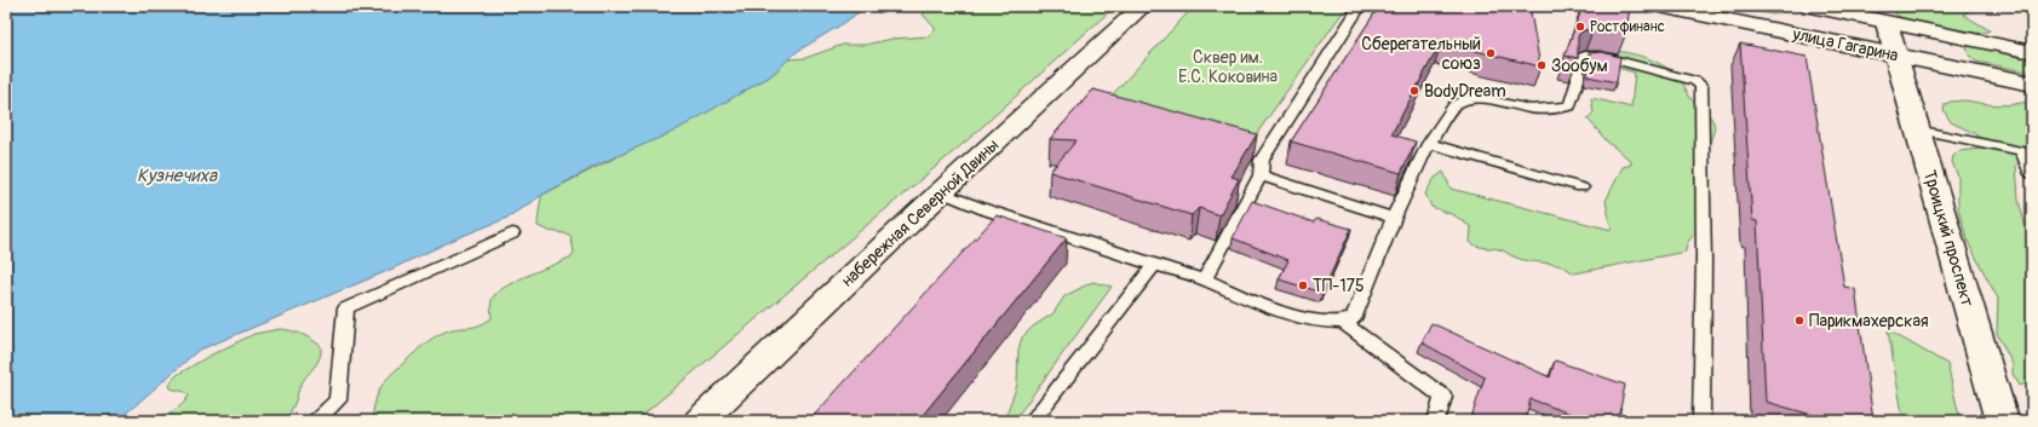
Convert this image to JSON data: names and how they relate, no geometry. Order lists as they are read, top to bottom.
{
  "streets": {
    "main road": ["улица Гагарина", "набережная Северной Двины", "Троицкий проспект"]
  },
  "crossings": [
    ["улица Гагарина", "Троицкий проспект"]
  ],
  "water": ["Кузнечиха"],
  "parks": ["Сквер им. Е.С. Коковина"],
  "places": [
    "Ростфинанс",
    "Сберегательный союз",
    "Зообум",
    "BodyDream",
    "ТП-175",
    "Парикмахерская"
  ]
}
